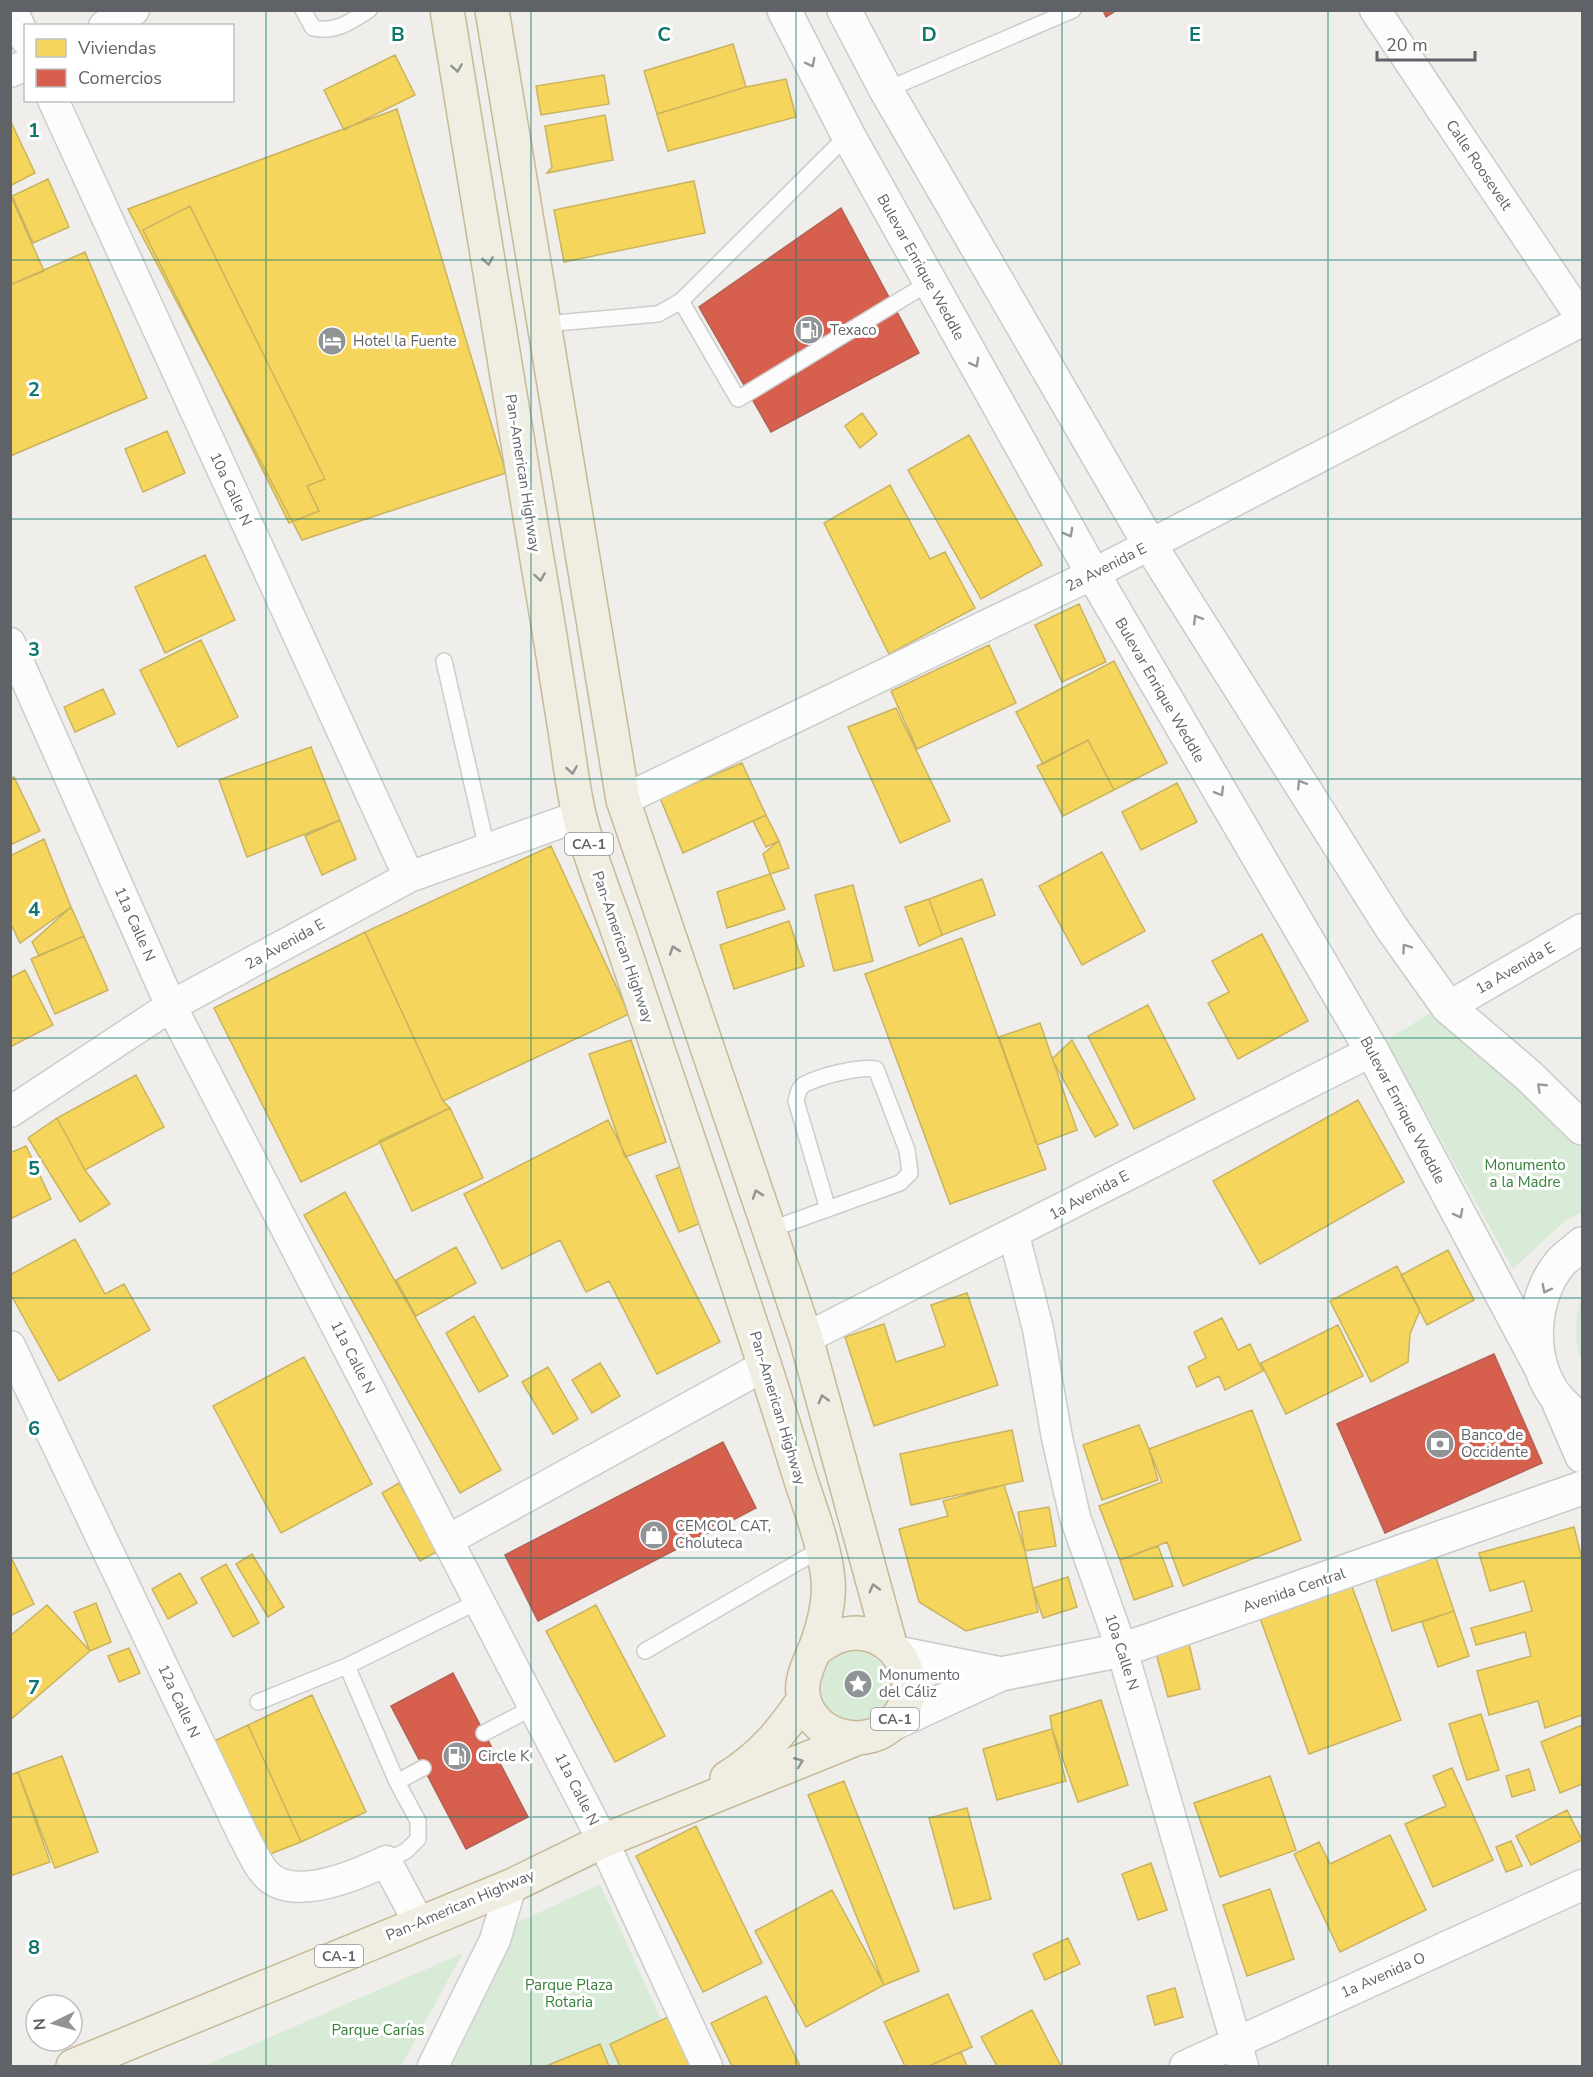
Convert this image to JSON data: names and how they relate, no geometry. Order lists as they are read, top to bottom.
{
  "streets": {
    "highway": ["Pan-American Highway", "CA-1"],
    "street": [
      "Calle Roosevelt",
      "Bulevar Enrique Weddle",
      "10a Calle N",
      "2a Avenida E",
      "11a Calle N",
      "1a Avenida E",
      "Avenida Central",
      "12a Calle N",
      "1a Avenida O"
    ]
  },
  "crossings": [
    ["Calle Roosevelt", "2a Avenida E"],
    ["Bulevar Enrique Weddle", "2a Avenida E"],
    ["Bulevar Enrique Weddle", "1a Avenida E"],
    ["Pan-American Highway", "2a Avenida E"],
    ["Pan-American Highway", "CA-1"],
    ["Pan-American Highway", "11a Calle N"],
    ["Pan-American Highway", "Avenida Central"],
    ["10a Calle N", "2a Avenida E"],
    ["10a Calle N", "1a Avenida E"],
    ["10a Calle N", "Avenida Central"],
    ["10a Calle N", "1a Avenida O"],
    ["2a Avenida E", "CA-1"],
    ["2a Avenida E", "11a Calle N"],
    ["CA-1", "1a Avenida E"],
    ["CA-1", "Avenida Central"]
  ],
  "parks": ["Monumento a la Madre", "Parque Plaza Rotaria", "Parque Carías"],
  "places": {
    "fuel station": ["Texaco", "Circle K"],
    "hotel": ["Hotel la Fuente"],
    "bank": ["Banco de Occidente"],
    "shop": ["CEMCOL CAT, Choluteca"],
    "place": ["Monumento del Cáliz"]
  },
  "legend": ["Viviendas", "Comercios"],
  "scale_bar": "20 m",
  "north": "left",
  "grid": {
    "columns": [
      "B",
      "C",
      "D",
      "E"
    ],
    "rows": [
      "1",
      "2",
      "3",
      "4",
      "5",
      "6",
      "7",
      "8"
    ]
  }
}
